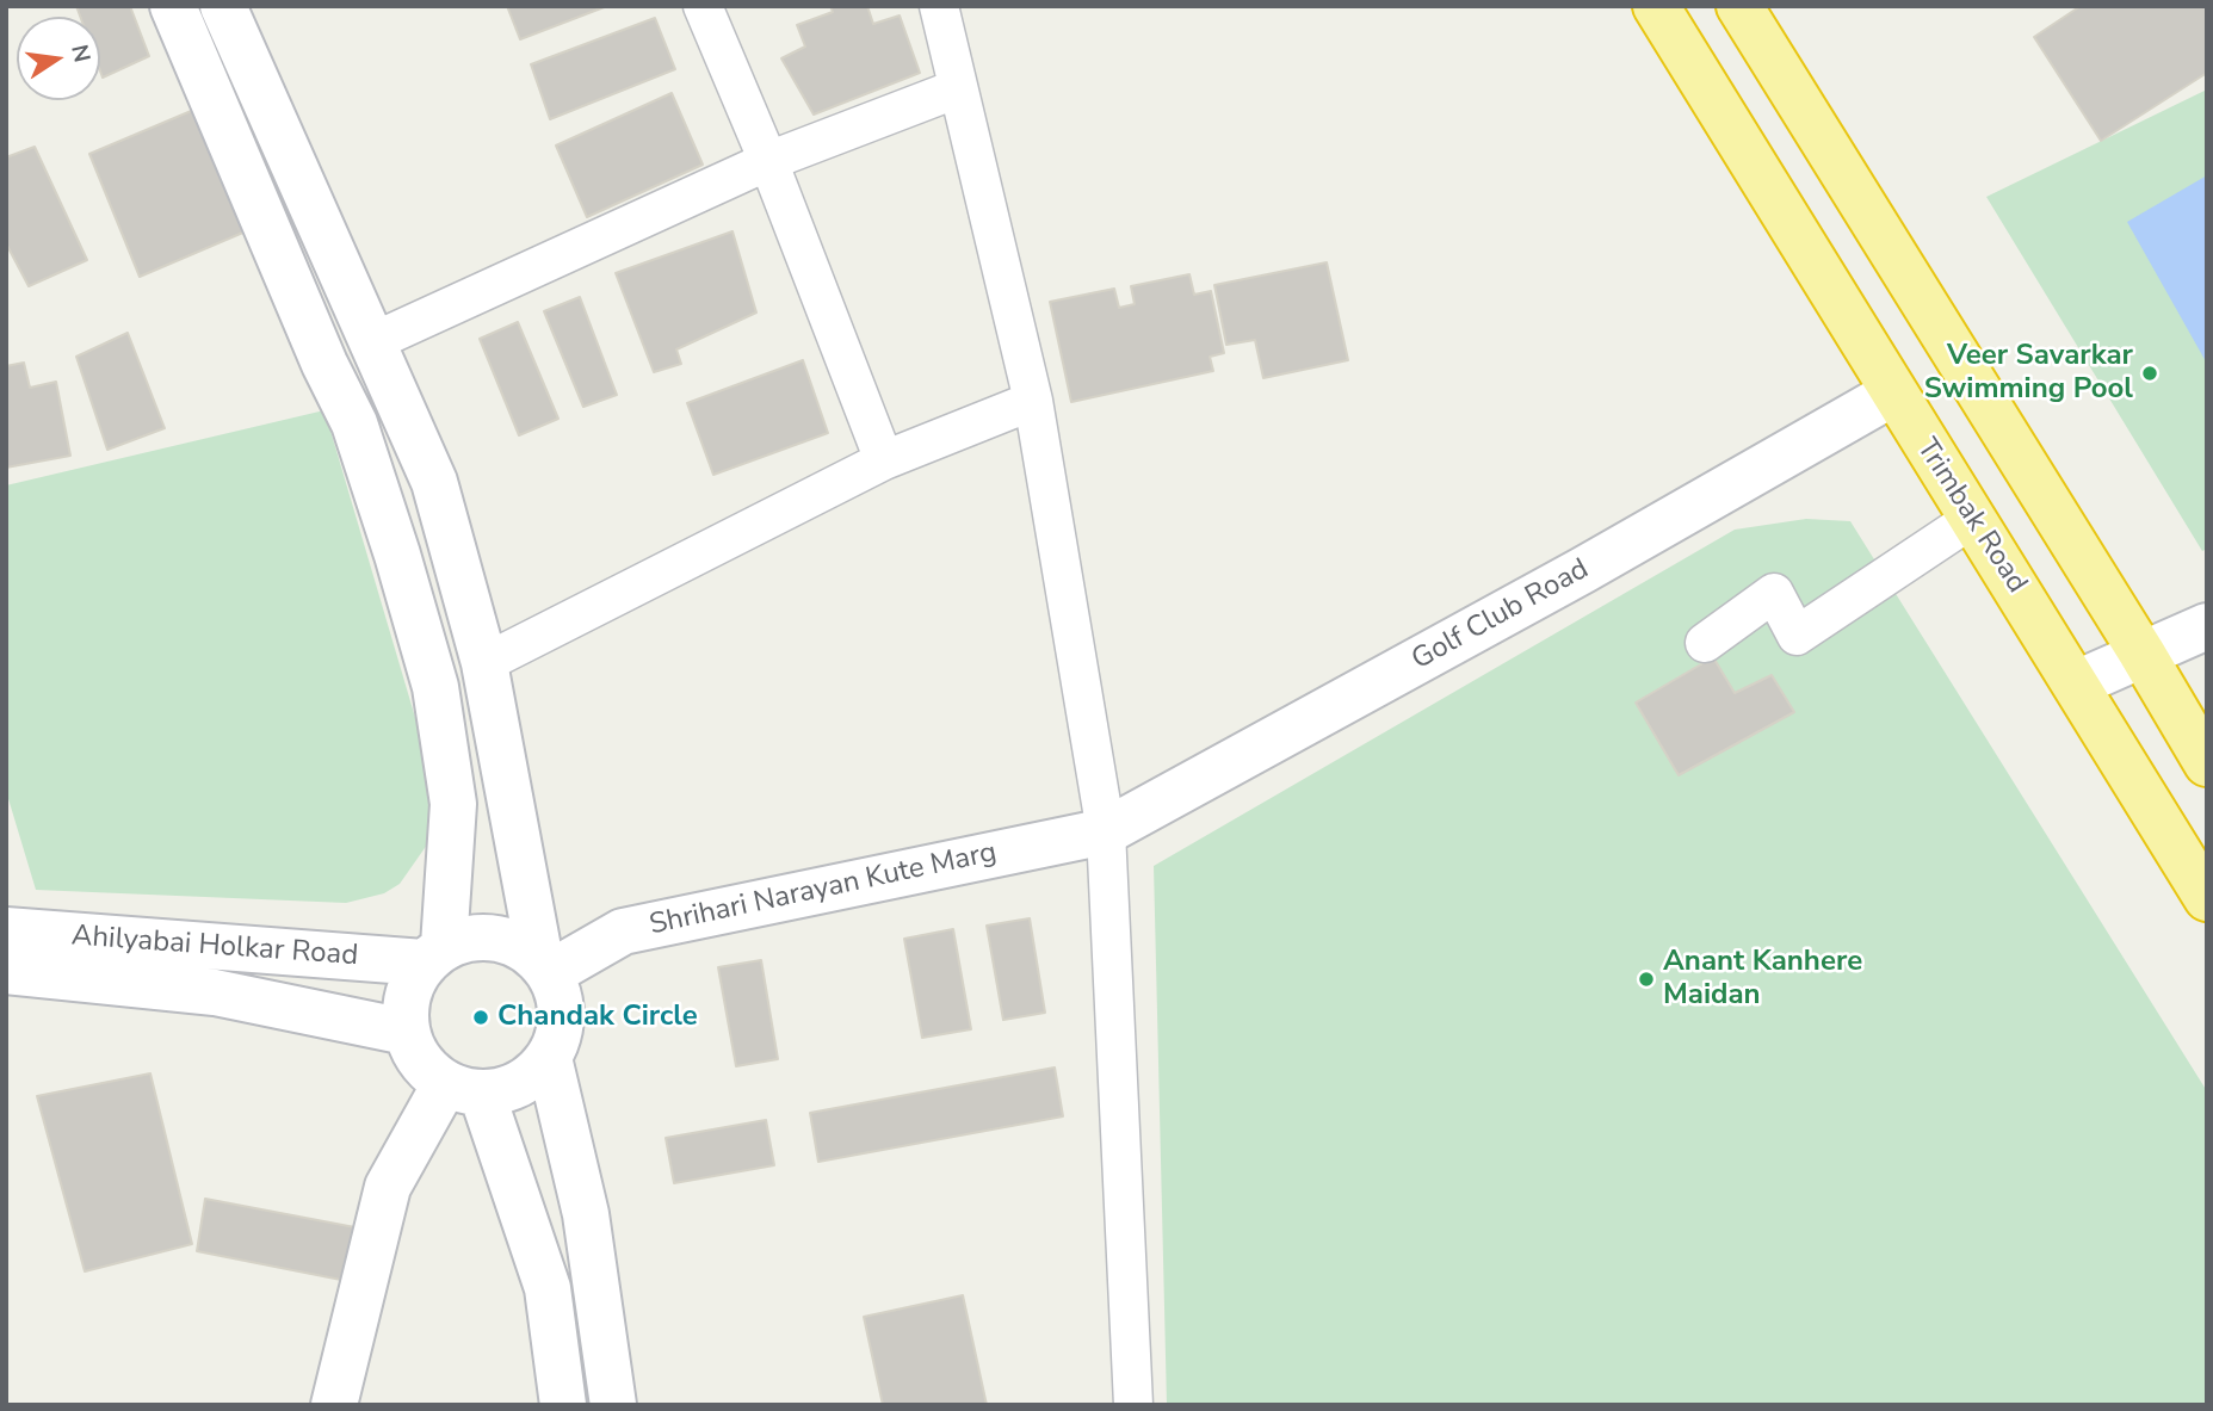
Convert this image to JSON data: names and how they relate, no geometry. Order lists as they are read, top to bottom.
{
  "streets": {
    "highway": ["Trimbak Road"],
    "main road": ["Golf Club Road", "Shrihari Narayan Kute Marg", "Ahilyabai Holkar Road"]
  },
  "crossings": [
    ["Trimbak Road", "Golf Club Road"],
    ["Golf Club Road", "Shrihari Narayan Kute Marg"],
    ["Shrihari Narayan Kute Marg", "Ahilyabai Holkar Road"]
  ],
  "places": ["Veer Savarkar Swimming Pool", "Anant Kanhere Maidan", "Chandak Circle"],
  "north": "right"
}
